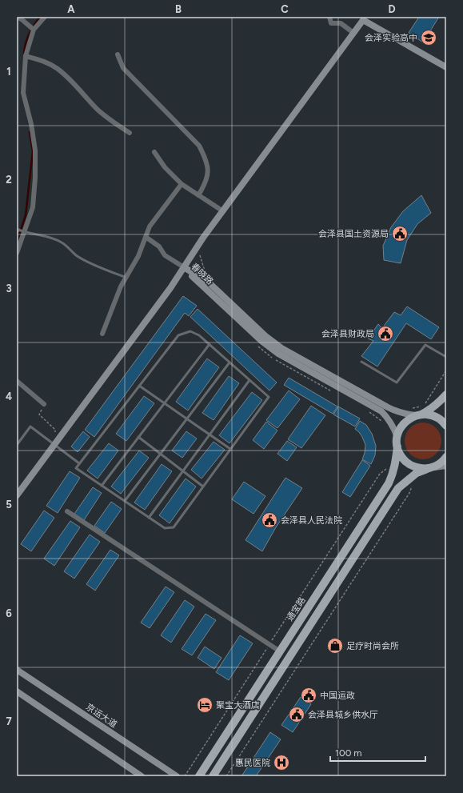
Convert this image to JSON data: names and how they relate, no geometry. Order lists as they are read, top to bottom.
{
  "streets": {
    "main road": ["通宝路"],
    "street": ["春晓路", "京运大道"]
  },
  "crossings": [
    ["春晓路", "通宝路"]
  ],
  "places": {
    "school or university": ["会泽实验高中"],
    "public building": [
      "会泽县国土资源局",
      "会泽县财政局",
      "会泽县人民法院",
      "中国运政",
      "会泽县城乡供水厅"
    ],
    "shop": ["足疗时尚会所"],
    "hotel": ["聚宝大酒店"],
    "hospital": ["惠民医院"]
  },
  "scale_bar": "100 m",
  "grid": {
    "columns": [
      "A",
      "B",
      "C",
      "D"
    ],
    "rows": [
      "1",
      "2",
      "3",
      "4",
      "5",
      "6",
      "7"
    ]
  }
}
